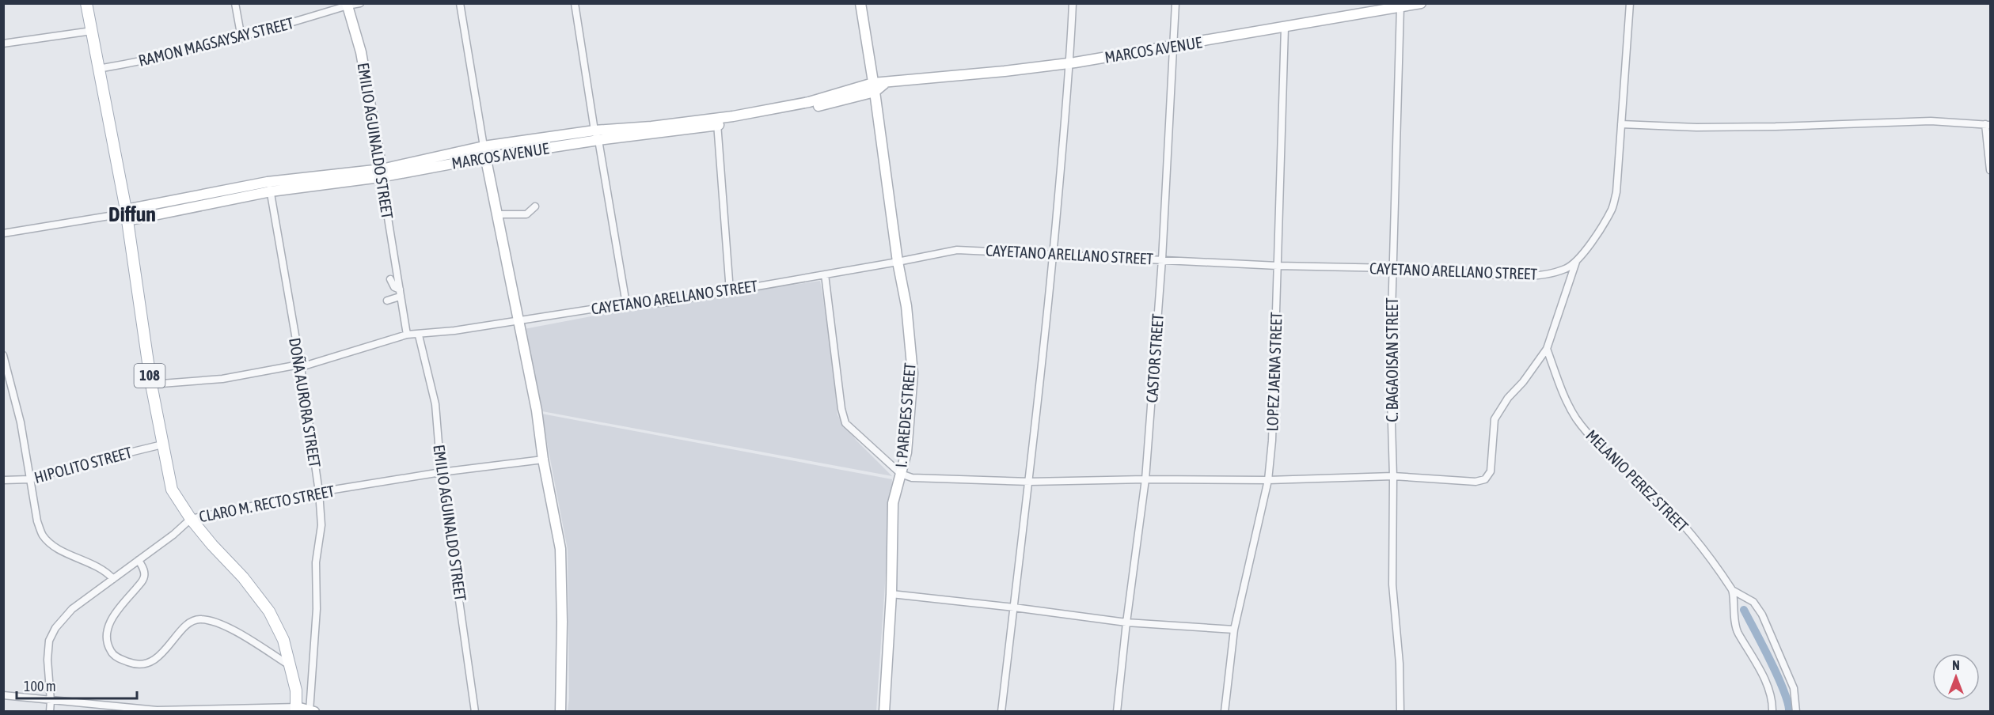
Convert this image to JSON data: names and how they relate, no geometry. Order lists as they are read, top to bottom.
{
  "streets": {
    "main road": [
      "MARCOS AVENUE",
      "EMILIO AGUINALDO STREET",
      "108",
      "I. PAREDES STREET"
    ],
    "street": [
      "RAMON MAGSAYSAY STREET",
      "CAYETANO ARELLANO STREET",
      "CASTOR STREET",
      "C. BAGAOISAN STREET",
      "LOPEZ JAENA STREET",
      "DOÑA AURORA STREET",
      "HIPOLITO STREET",
      "MELANIO PEREZ STREET",
      "CLARO M. RECTO STREET"
    ]
  },
  "crossings": [
    ["RAMON MAGSAYSAY STREET", "EMILIO AGUINALDO STREET"],
    ["RAMON MAGSAYSAY STREET", "108"],
    ["MARCOS AVENUE", "EMILIO AGUINALDO STREET"],
    ["MARCOS AVENUE", "CASTOR STREET"],
    ["MARCOS AVENUE", "C. BAGAOISAN STREET"],
    ["MARCOS AVENUE", "LOPEZ JAENA STREET"],
    ["MARCOS AVENUE", "108"],
    ["MARCOS AVENUE", "DOÑA AURORA STREET"],
    ["MARCOS AVENUE", "I. PAREDES STREET"],
    ["EMILIO AGUINALDO STREET", "CAYETANO ARELLANO STREET"],
    ["EMILIO AGUINALDO STREET", "CLARO M. RECTO STREET"],
    ["CAYETANO ARELLANO STREET", "CASTOR STREET"],
    ["CAYETANO ARELLANO STREET", "C. BAGAOISAN STREET"],
    ["CAYETANO ARELLANO STREET", "LOPEZ JAENA STREET"],
    ["CAYETANO ARELLANO STREET", "108"],
    ["CAYETANO ARELLANO STREET", "DOÑA AURORA STREET"],
    ["CAYETANO ARELLANO STREET", "I. PAREDES STREET"],
    ["108", "HIPOLITO STREET"],
    ["108", "CLARO M. RECTO STREET"],
    ["DOÑA AURORA STREET", "CLARO M. RECTO STREET"]
  ],
  "districts": ["Diffun"],
  "scale_bar": "100 m",
  "north": "top"
}
